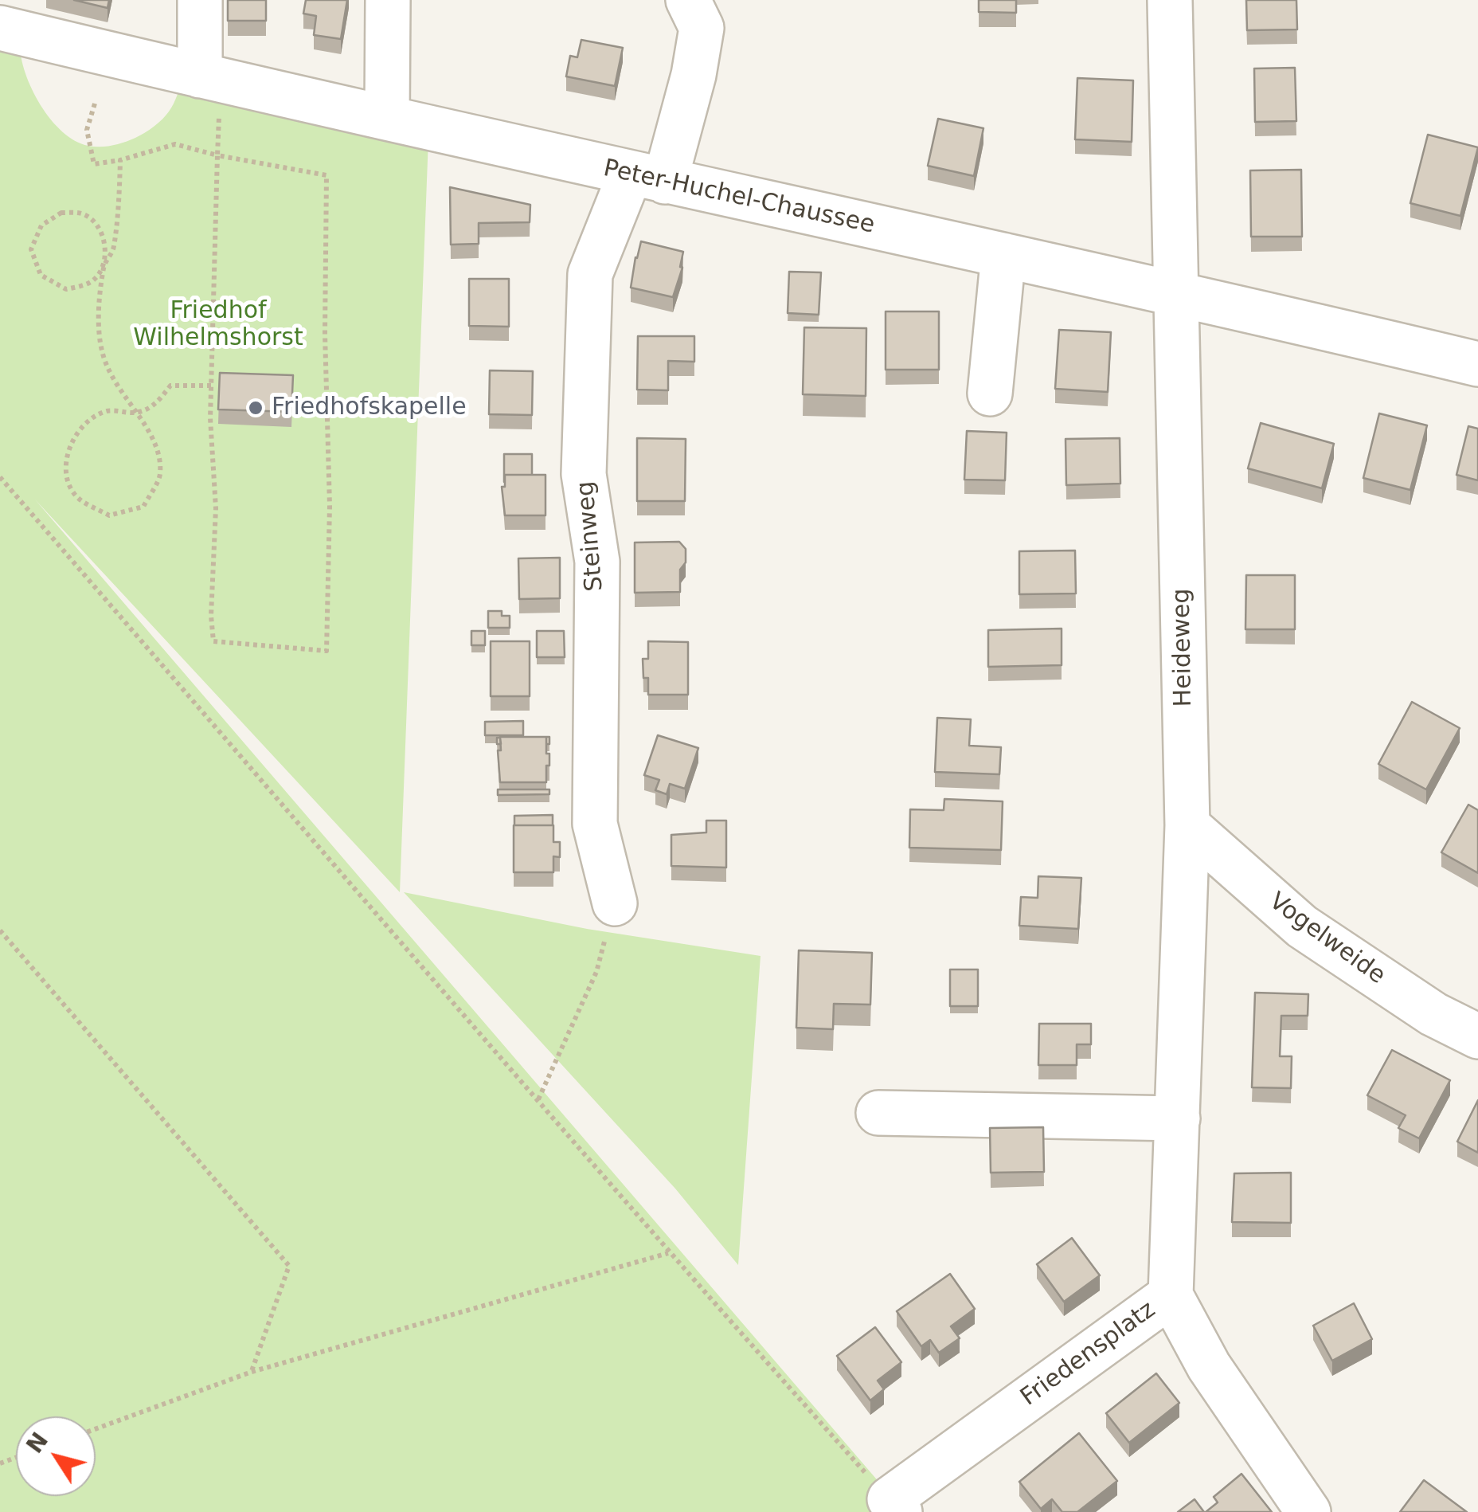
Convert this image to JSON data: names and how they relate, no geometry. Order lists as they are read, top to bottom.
{
  "streets": {
    "street": [
      "Peter-Huchel-Chaussee",
      "Steinweg",
      "Heideweg",
      "Vogelweide",
      "Friedensplatz"
    ]
  },
  "crossings": [
    ["Peter-Huchel-Chaussee", "Steinweg"],
    ["Peter-Huchel-Chaussee", "Heideweg"],
    ["Heideweg", "Vogelweide"],
    ["Heideweg", "Friedensplatz"]
  ],
  "parks": ["Friedhof Wilhelmshorst"],
  "places": ["Friedhofskapelle"],
  "north": "top left"
}
